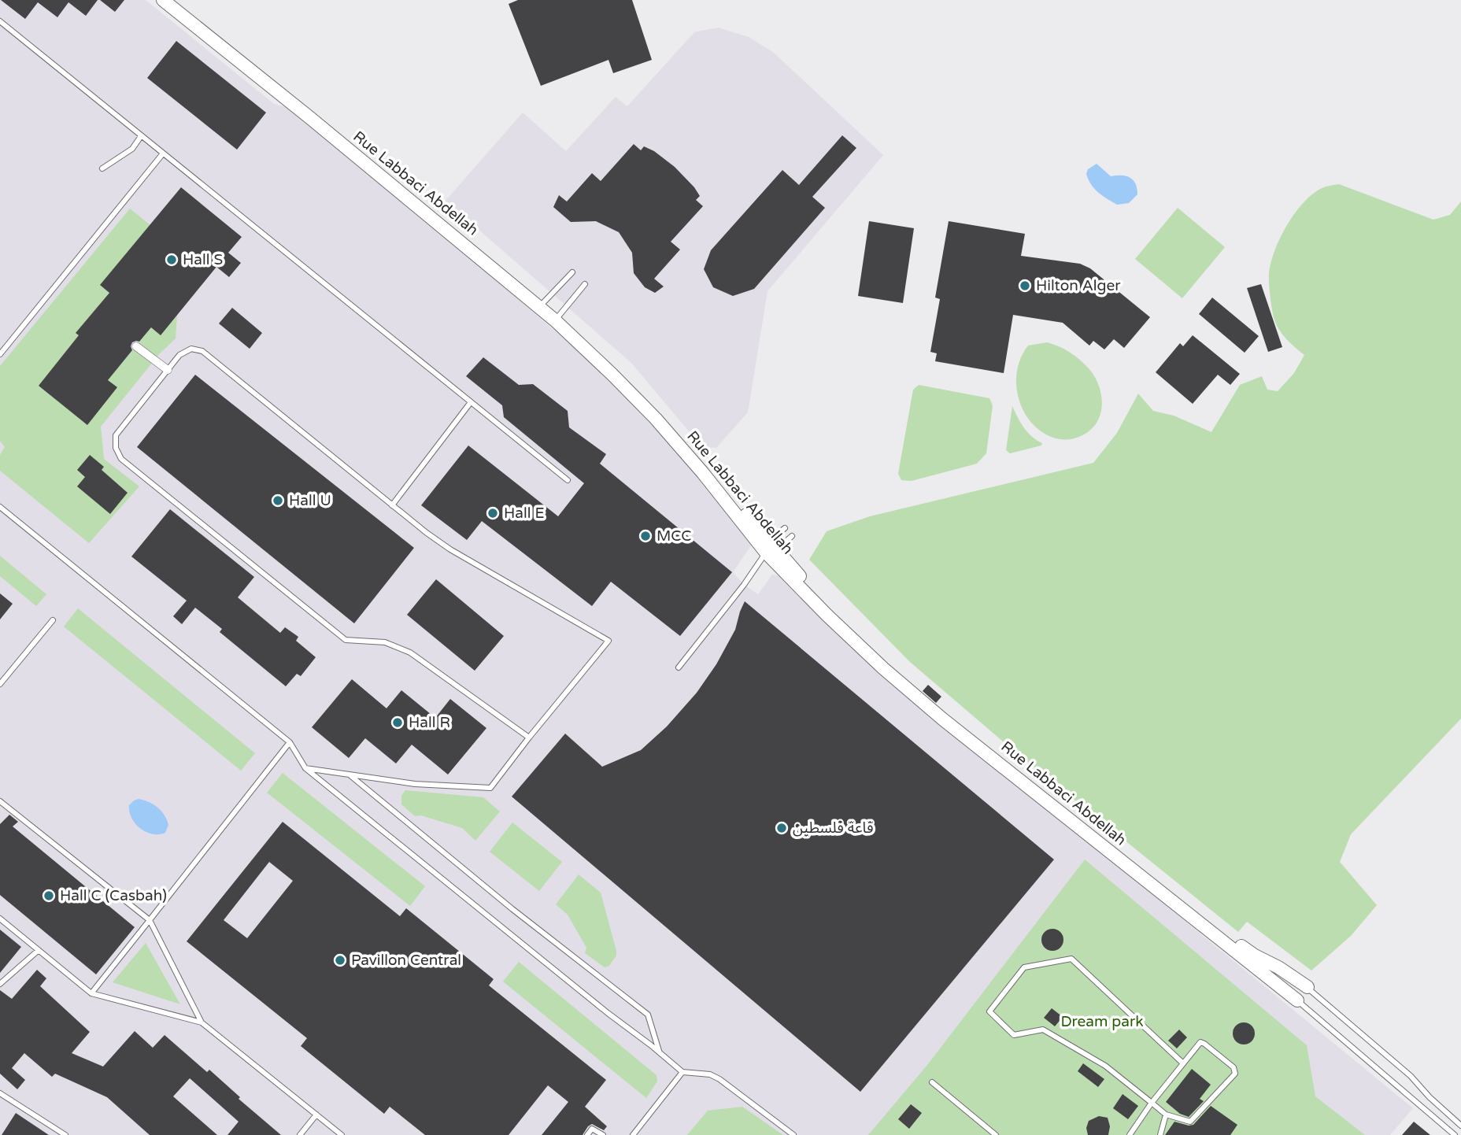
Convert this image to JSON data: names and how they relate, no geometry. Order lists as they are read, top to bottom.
{
  "streets": {
    "street": ["Rue Labbaci Abdellah"]
  },
  "parks": ["Dream park"],
  "places": [
    "Hall S",
    "Hilton Alger",
    "Hall U",
    "Hall E",
    "MCC",
    "Hall R",
    "قاعة فلسطين",
    "Hall C (Casbah)",
    "Pavillon Central"
  ]
}
